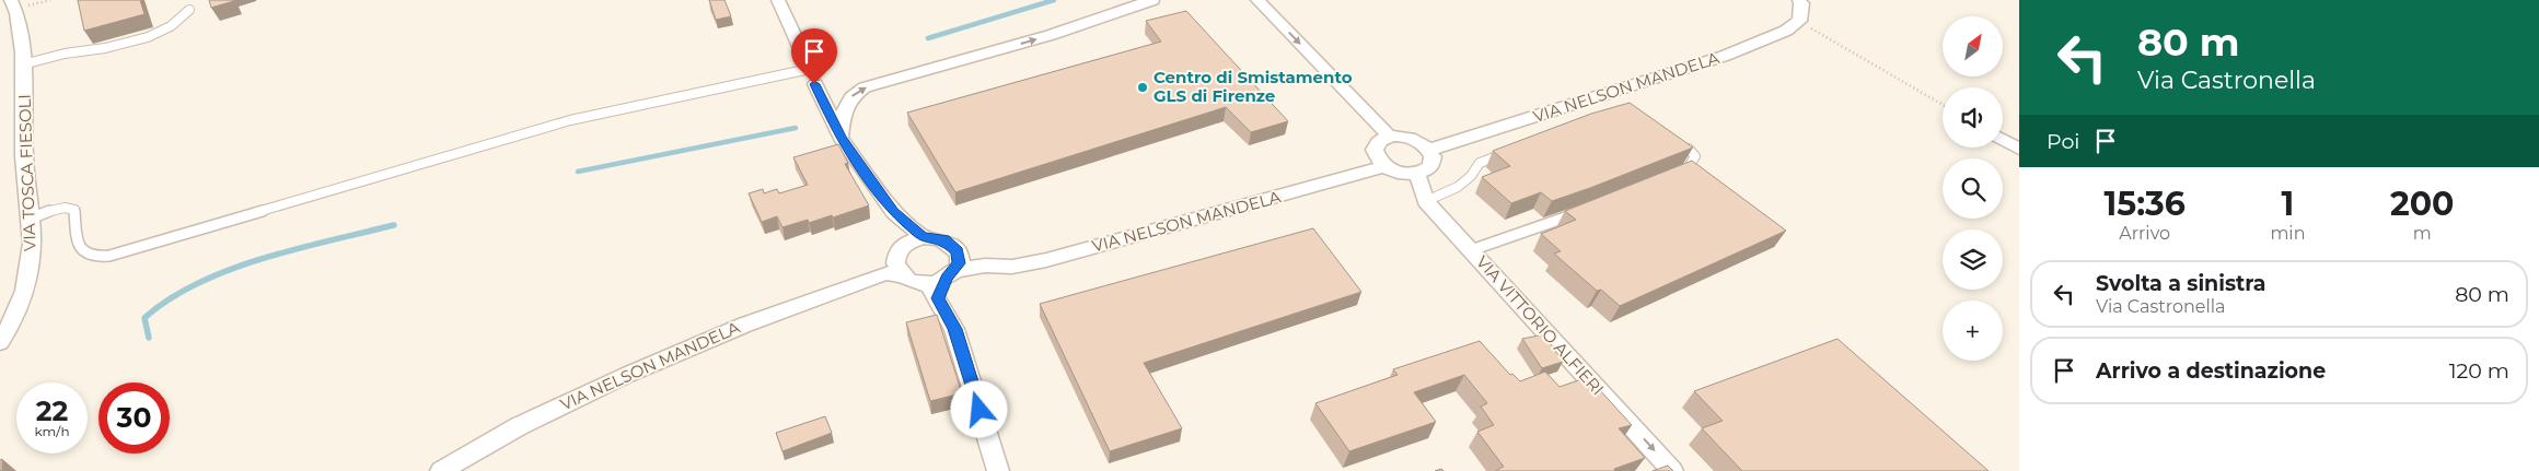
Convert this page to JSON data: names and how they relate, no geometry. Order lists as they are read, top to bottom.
{
  "streets": {
    "street": ["VIA NELSON MANDELA", "VIA TOSCA FIESOLI", "VIA VITTORIO ALFIERI"]
  },
  "crossings": [
    ["VIA NELSON MANDELA", "VIA VITTORIO ALFIERI"]
  ],
  "one_way": ["VIA VITTORIO ALFIERI"],
  "places": ["Centro di Smistamento GLS di Firenze"],
  "north": "top right",
  "page": {
    "turn": ["80 m", "Via Castronella"],
    "map_buttons": "+",
    "then": "Poi",
    "eta": [
      "15:36",
      "Arrivo",
      "1",
      "min",
      "200",
      "m"
    ],
    "list": [
      {
        "name": "Svolta a sinistra",
        "note": "Via Castronella",
        "value": "80 m"
      },
      {
        "name": "Arrivo a destinazione",
        "value": "120 m"
      }
    ],
    "speed": "22 km/h",
    "limit": "30"
  }
}
